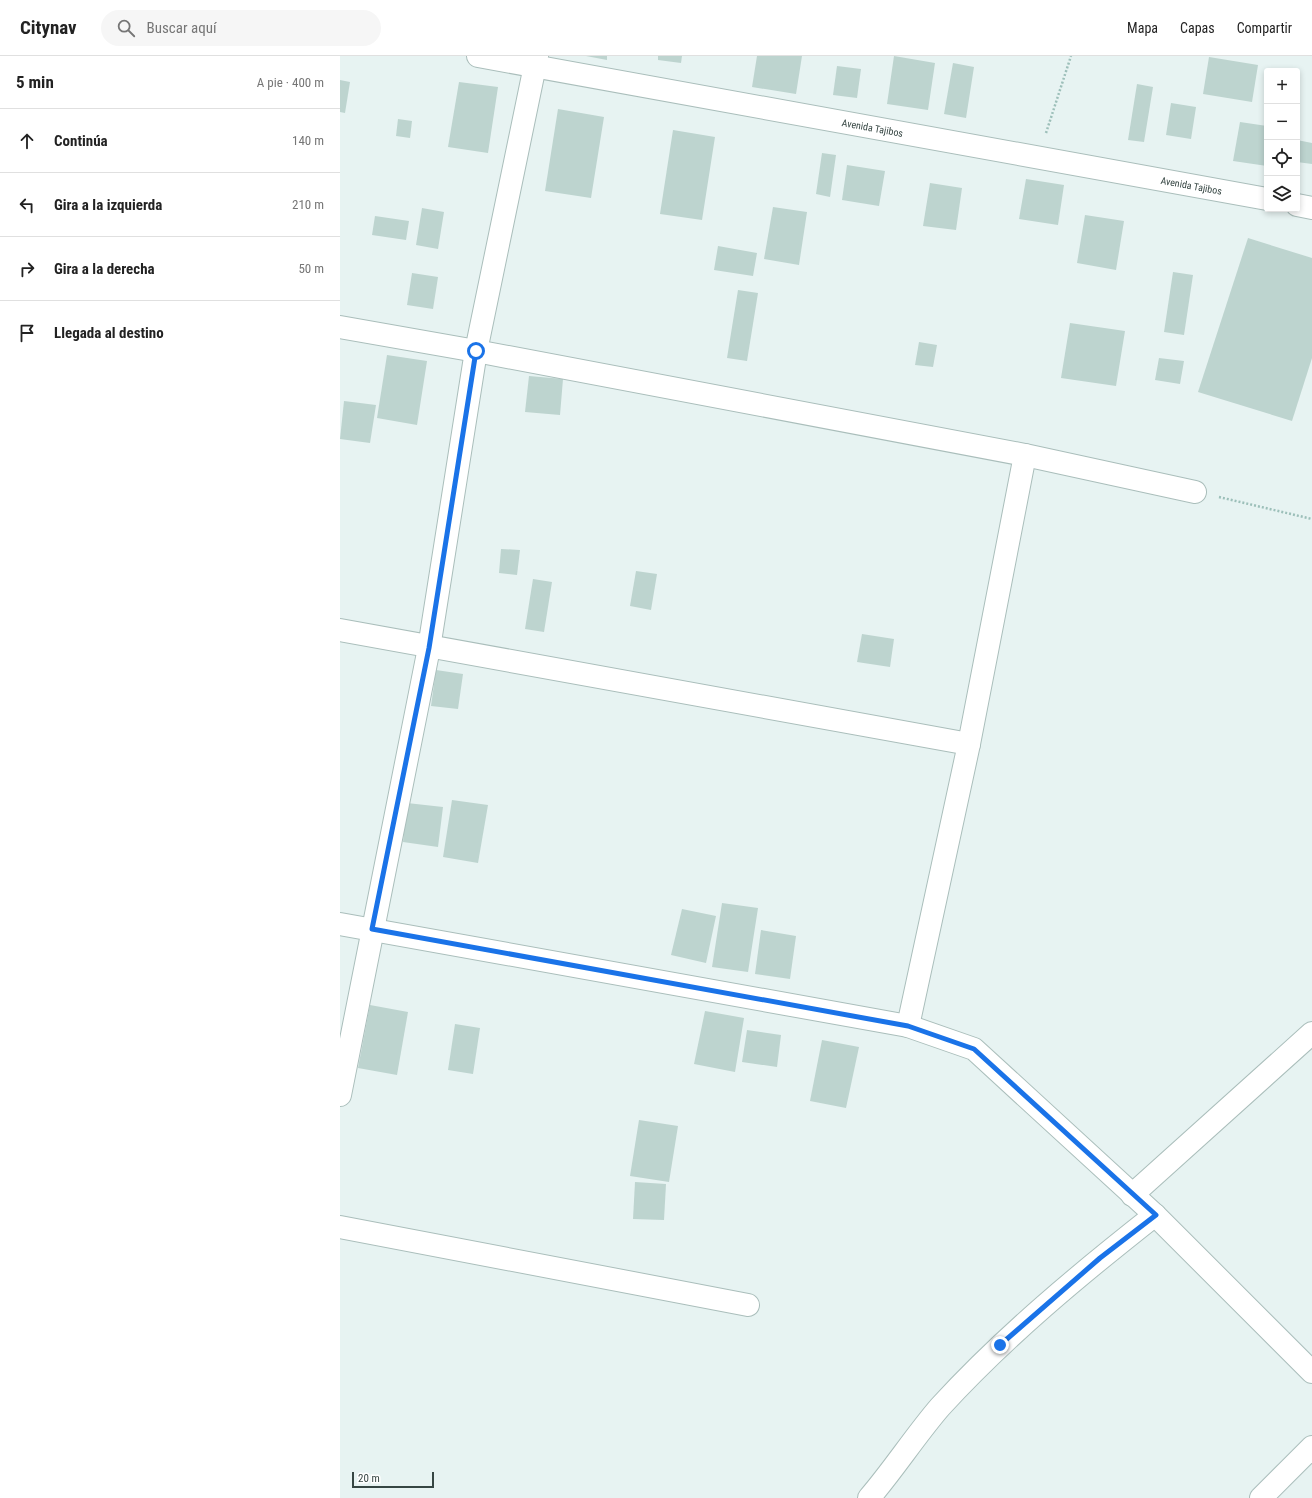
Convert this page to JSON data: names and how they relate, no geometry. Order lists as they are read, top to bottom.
{
  "streets": {
    "street": ["Avenida Tajibos"]
  },
  "scale_bar": "20 m",
  "page": {
    "header": "Citynav",
    "search": "Buscar aquí",
    "nav": ["Mapa", "Capas", "Compartir"],
    "heading": ["5 min", "A pie · 400 m"],
    "map_buttons": ["+", "−"],
    "list": [
      ["Continúa", "140 m"],
      ["Gira a la izquierda", "210 m"],
      ["Gira a la derecha", "50 m"],
      "Llegada al destino"
    ],
    "scale": "20 m"
  }
}
